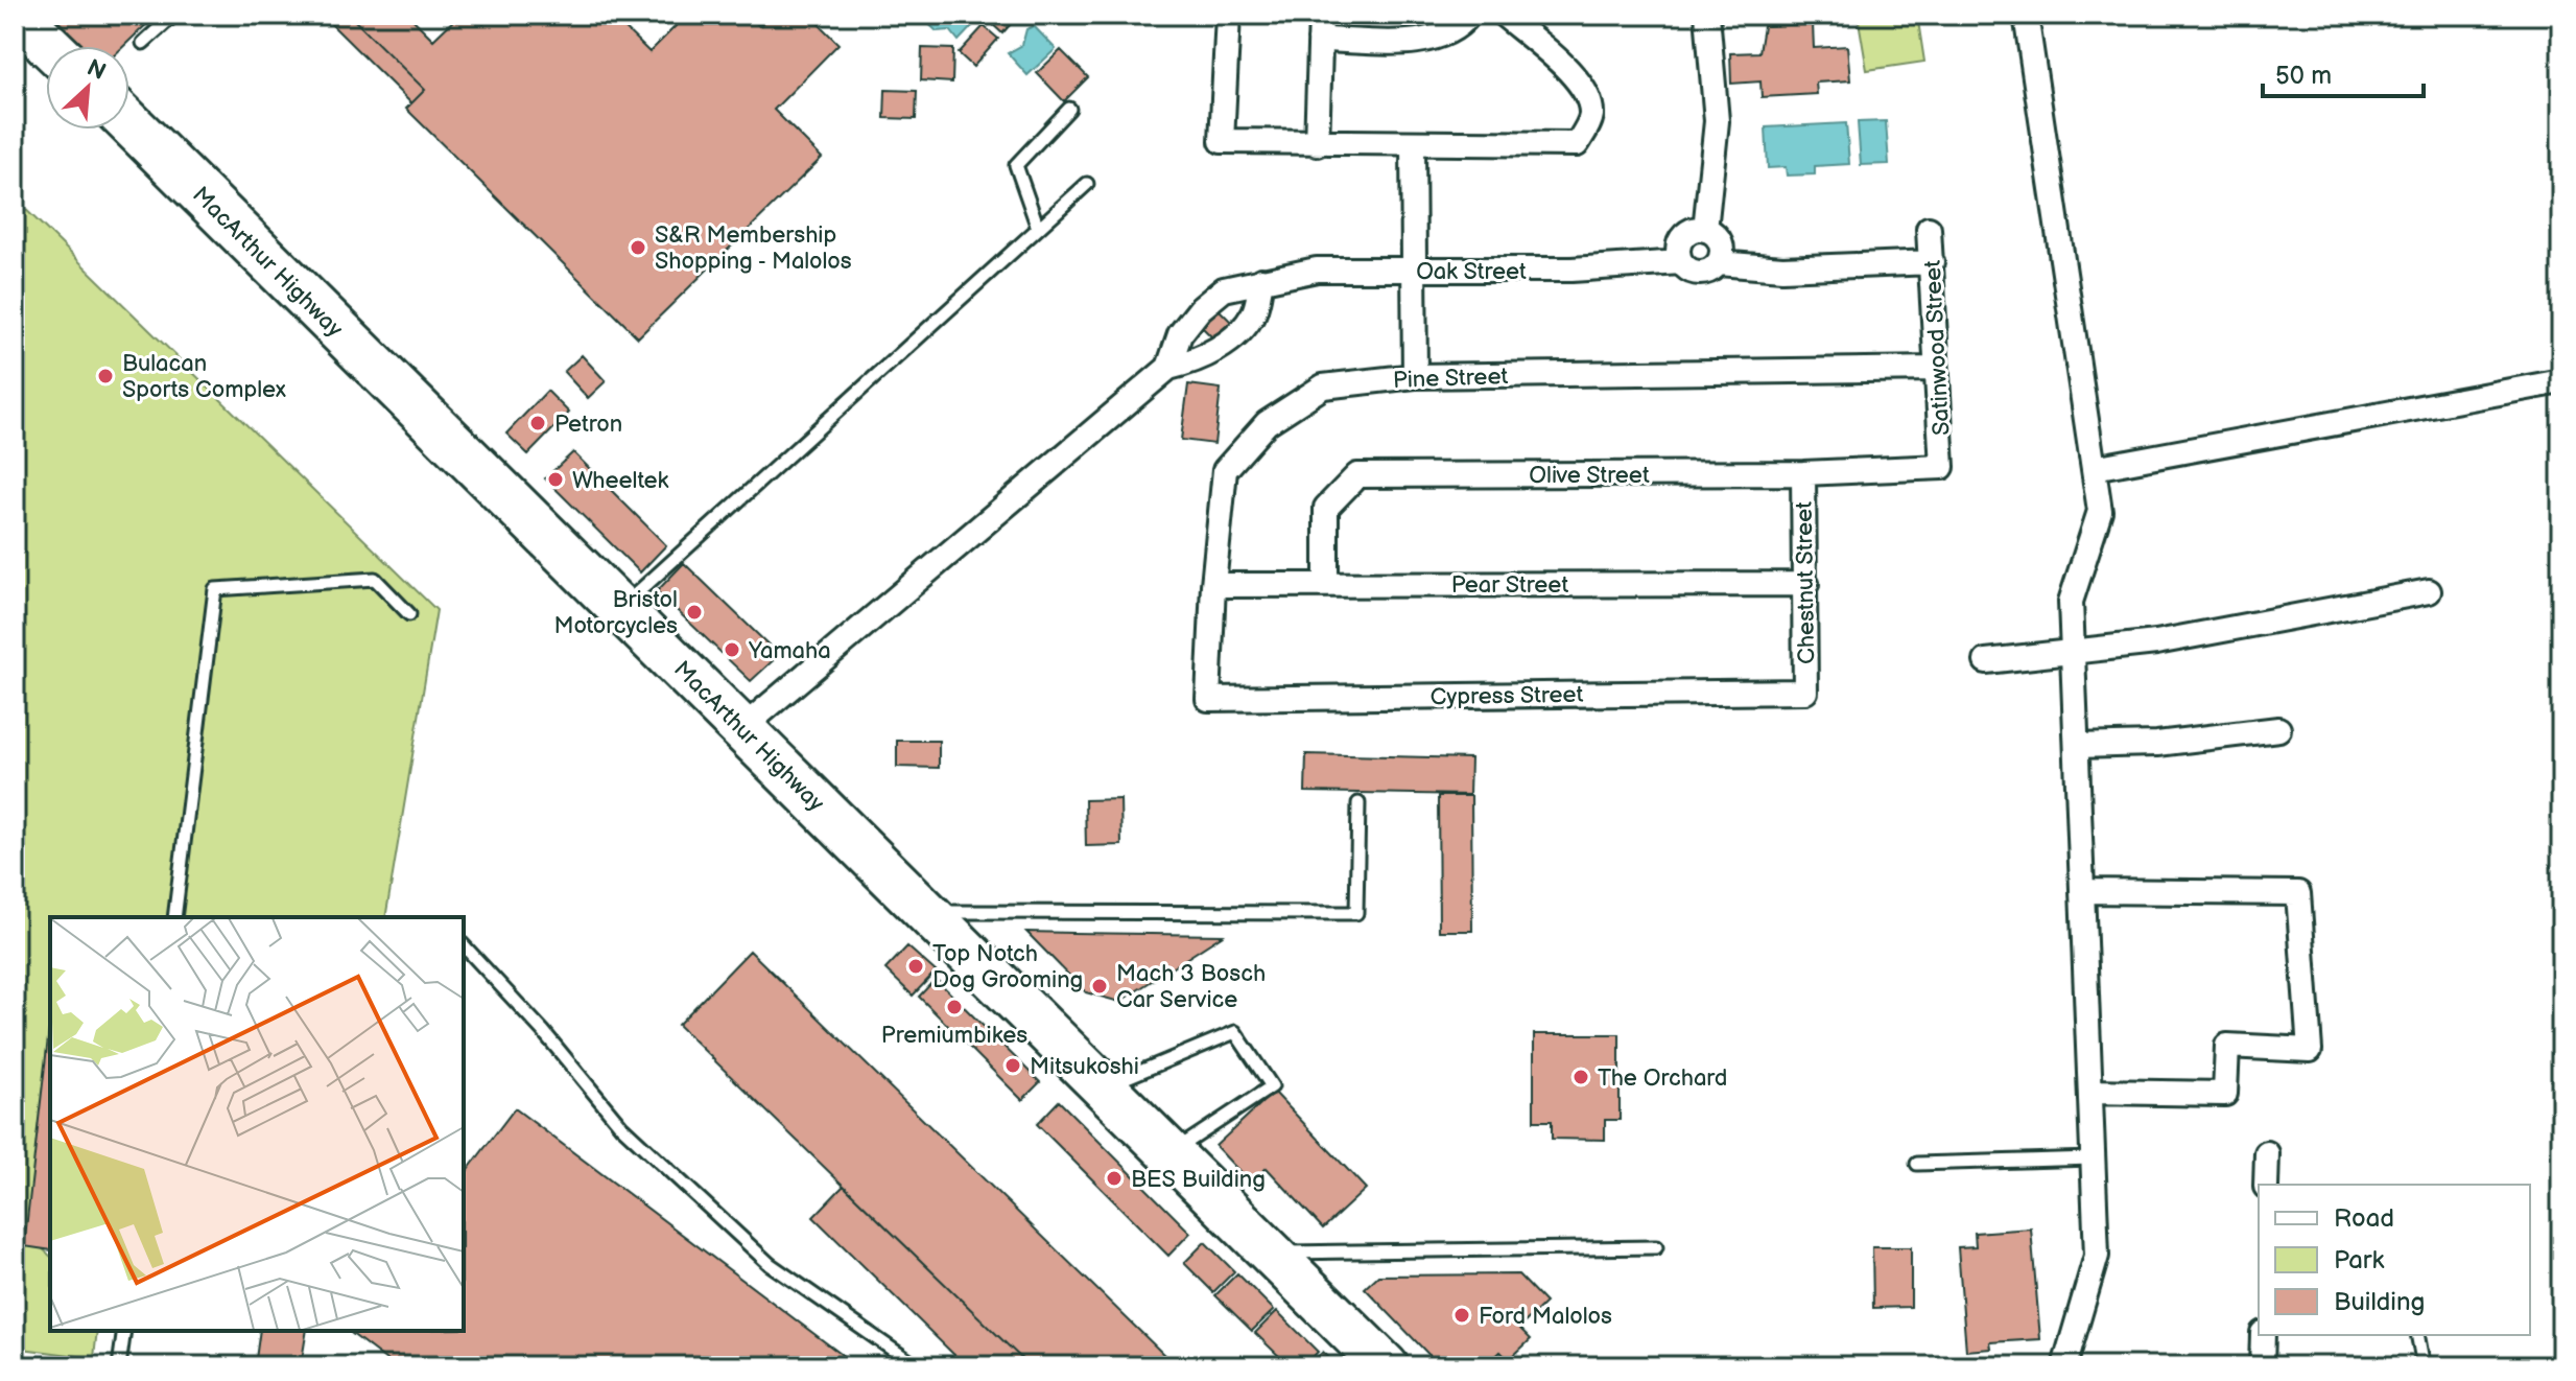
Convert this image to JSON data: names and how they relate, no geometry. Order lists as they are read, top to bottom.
{
  "streets": {
    "highway": ["MacArthur Highway"],
    "street": [
      "Oak Street",
      "Satinwood Street",
      "Pine Street",
      "Olive Street",
      "Chestnut Street",
      "Pear Street",
      "Cypress Street"
    ]
  },
  "crossings": [
    ["Satinwood Street", "Pine Street"],
    ["Satinwood Street", "Olive Street"],
    ["Pine Street", "Pear Street"],
    ["Pine Street", "Cypress Street"],
    ["Olive Street", "Chestnut Street"],
    ["Olive Street", "Pear Street"],
    ["Chestnut Street", "Pear Street"],
    ["Chestnut Street", "Cypress Street"]
  ],
  "places": [
    "S&R Membership Shopping - Malolos",
    "Bulacan Sports Complex",
    "Petron",
    "Wheeltek",
    "Bristol Motorcycles",
    "Yamaha",
    "Top Notch Dog Grooming",
    "Mach 3 Bosch Car Service",
    "Premiumbikes",
    "Mitsukoshi",
    "The Orchard",
    "BES Building",
    "Ford Malolos"
  ],
  "legend": ["Road", "Park", "Building"],
  "scale_bar": "50 m",
  "north": "top right"
}
